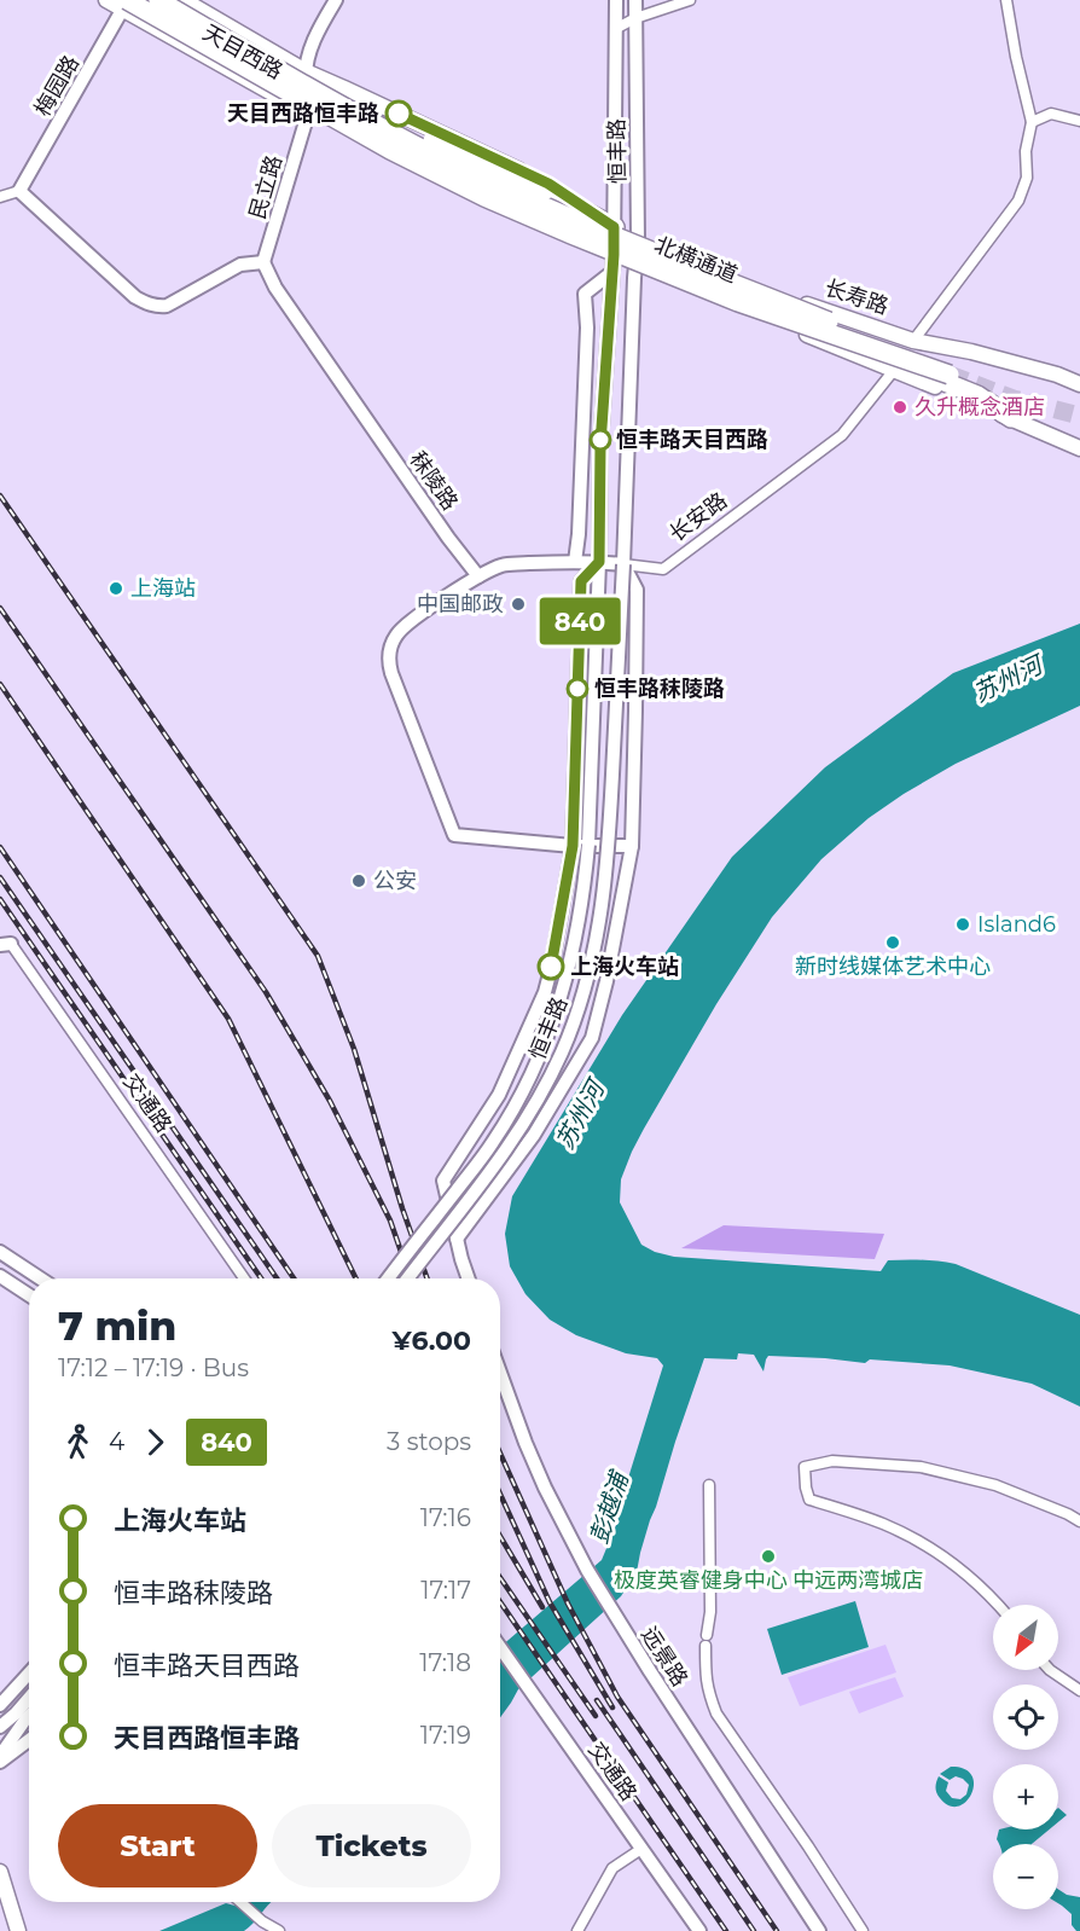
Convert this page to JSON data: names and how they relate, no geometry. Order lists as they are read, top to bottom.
{
  "streets": {
    "highway": ["北横通道"],
    "main road": ["天目西路", "长寿路"],
    "street": [
      "梅园路",
      "恒丰路",
      "民立路",
      "秣陵路",
      "长安路",
      "交通路",
      "远景路"
    ]
  },
  "crossings": [
    ["天目西路", "梅园路"],
    ["天目西路", "恒丰路"],
    ["天目西路", "民立路"],
    ["天目西路", "北横通道"],
    ["梅园路", "北横通道"],
    ["恒丰路", "长寿路"],
    ["恒丰路", "长安路"],
    ["民立路", "秣陵路"],
    ["秣陵路", "长安路"]
  ],
  "water": ["苏州河", "彭越浦"],
  "places": [
    "天目西路恒丰路",
    "久升概念酒店",
    "恒丰路天目西路",
    "上海站",
    "中国邮政",
    "恒丰路秣陵路",
    "公安",
    "Island6",
    "新时线媒体艺术中心",
    "上海火车站",
    "极度英睿健身中心 中远两湾城店"
  ],
  "lines": ["bus line 840"],
  "north": "bottom left",
  "page": {
    "on_map": "840",
    "heading": ["7 min", "17:12 – 17:19 · Bus", "¥6.00"],
    "legs": ["4", "840", "3 stops"],
    "list": [
      {
        "name": "上海火车站",
        "value": "17:16"
      },
      {
        "name": "恒丰路秣陵路",
        "value": "17:17"
      },
      {
        "name": "恒丰路天目西路",
        "value": "17:18"
      },
      {
        "name": "天目西路恒丰路",
        "value": "17:19"
      }
    ],
    "map_buttons": ["+", "−"],
    "buttons": ["Start", "Tickets"]
  }
}
